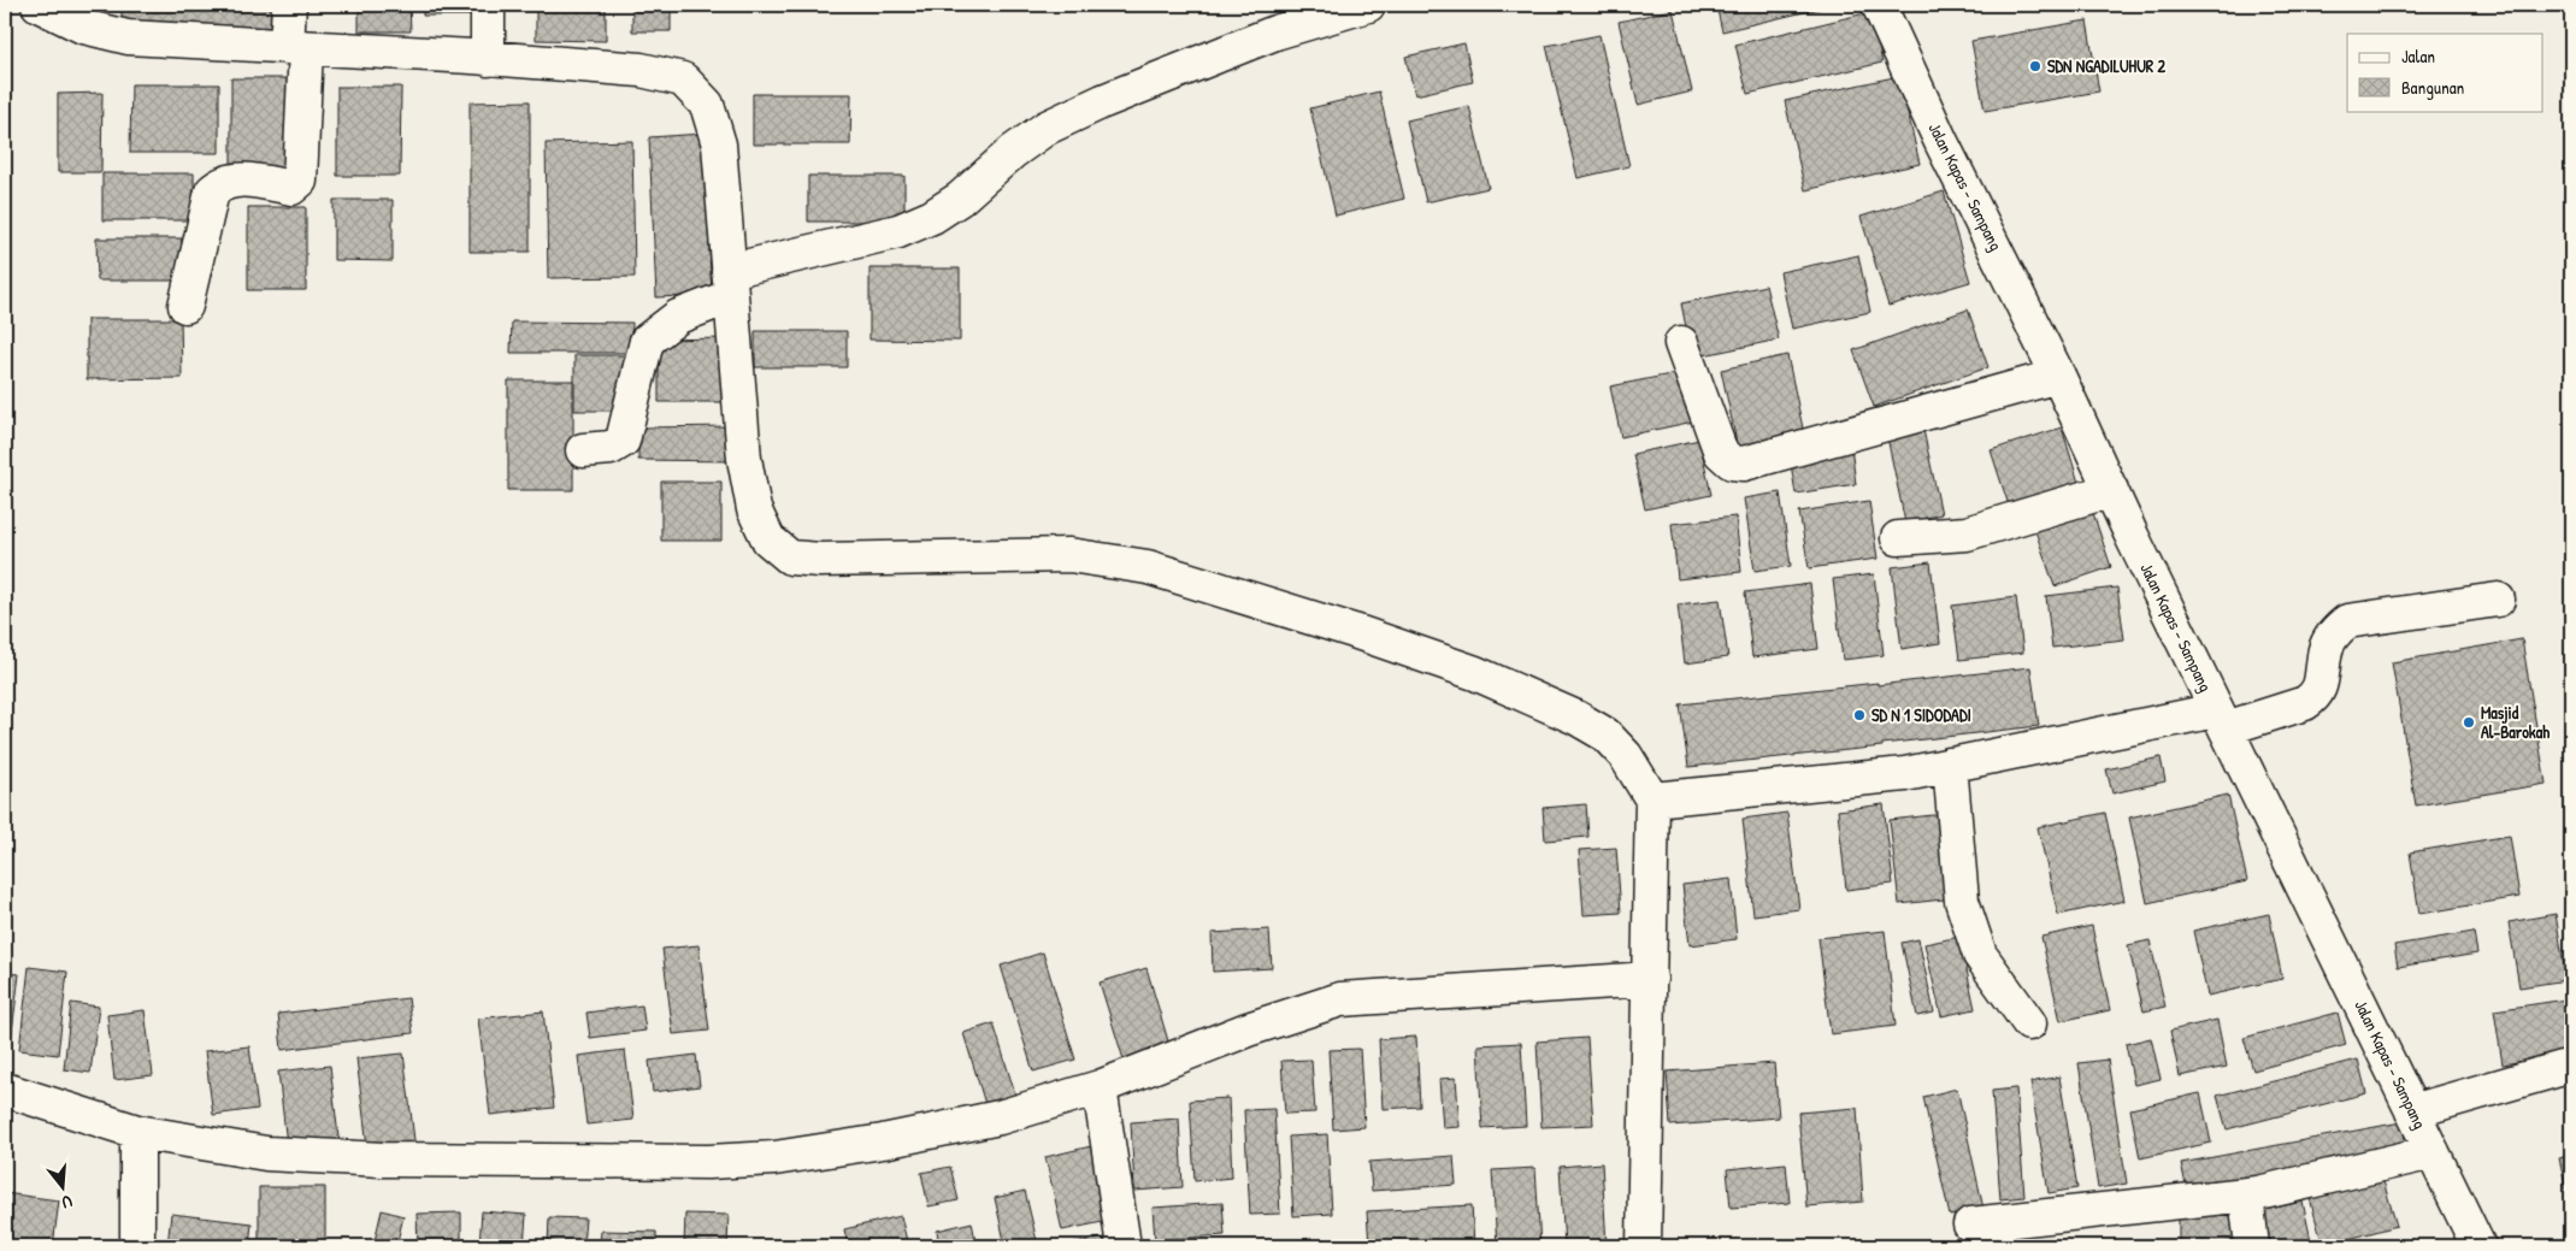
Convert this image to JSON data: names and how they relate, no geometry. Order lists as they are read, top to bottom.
{
  "streets": {
    "street": ["Jalan Kapas - Sampang"]
  },
  "places": ["SDN NGADILUHUR 2", "SD N 1 SIDODADI", "Masjid Al-Barokah"],
  "legend": ["Jalan", "Bangunan"],
  "north": "bottom"
}
